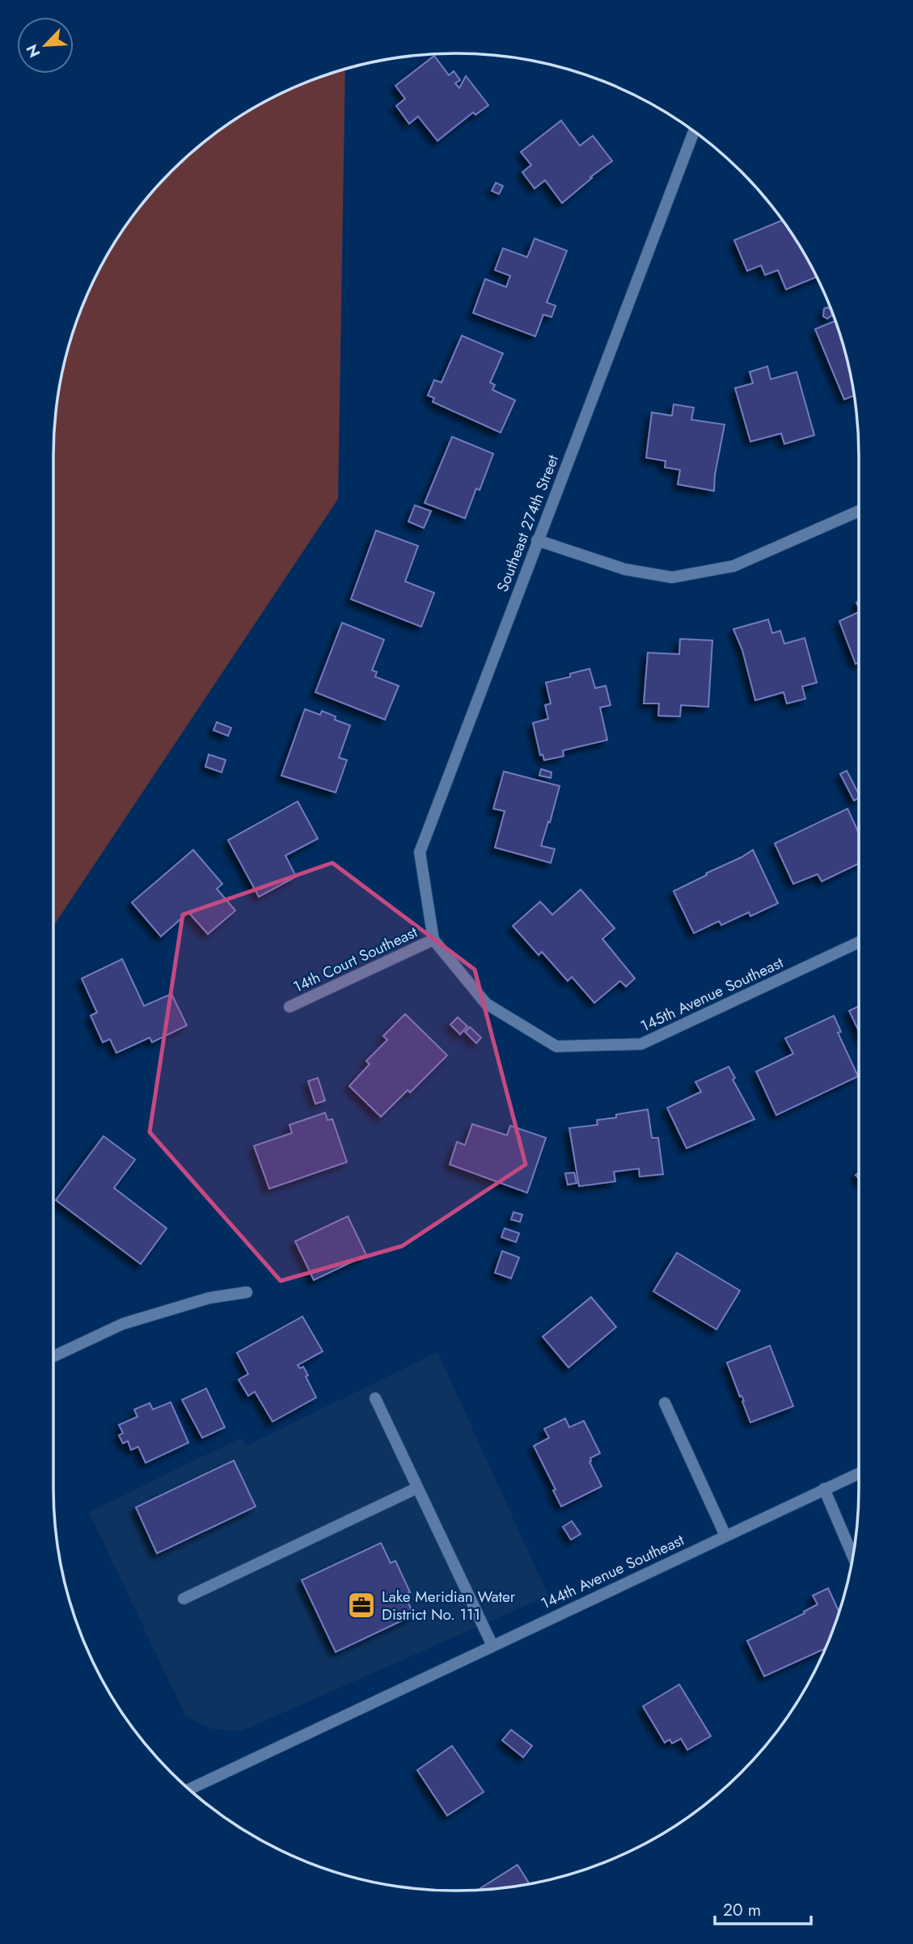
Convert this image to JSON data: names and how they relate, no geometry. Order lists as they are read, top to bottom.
{
  "streets": {
    "street": [
      "Southeast 274th Street",
      "14th Court Southeast",
      "145th Avenue Southeast",
      "144th Avenue Southeast"
    ]
  },
  "crossings": [
    ["Southeast 274th Street", "14th Court Southeast"],
    ["Southeast 274th Street", "145th Avenue Southeast"],
    ["14th Court Southeast", "145th Avenue Southeast"]
  ],
  "places": {
    "office": ["Lake Meridian Water District No. 111"]
  },
  "scale_bar": "20 m",
  "north": "bottom left"
}
